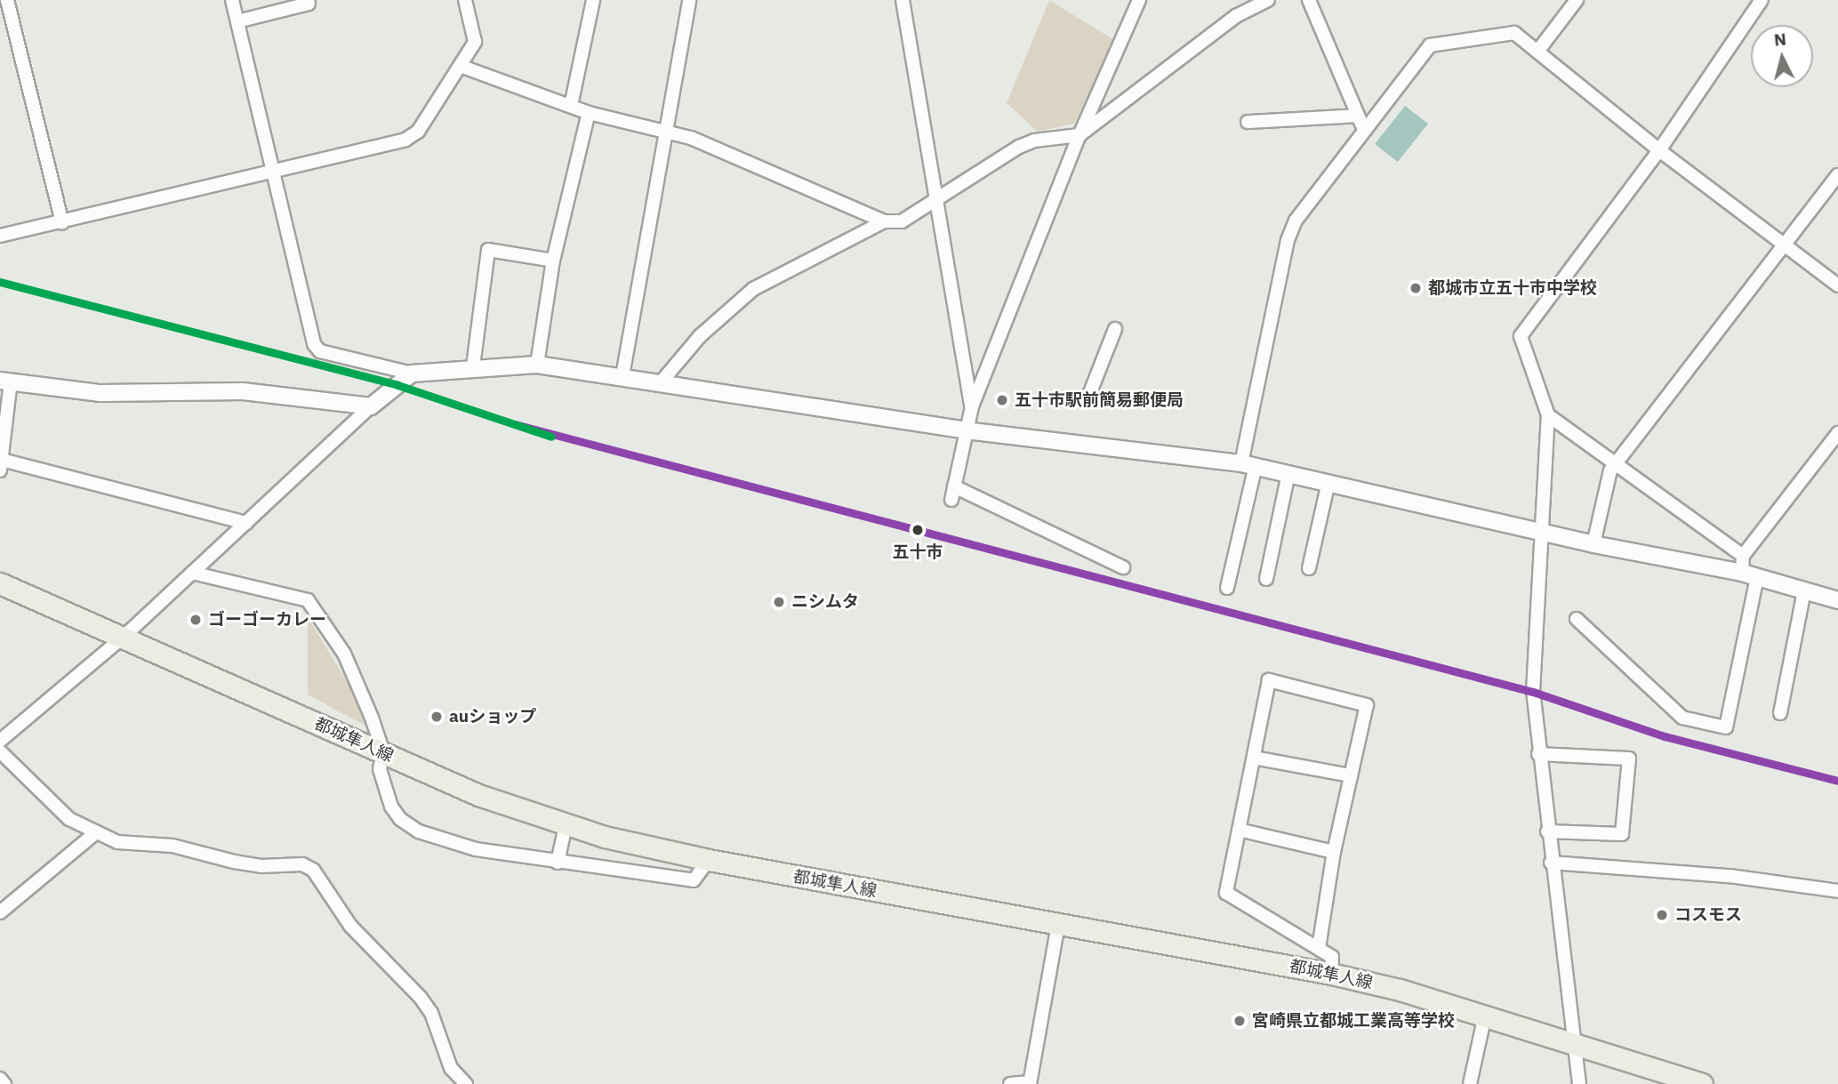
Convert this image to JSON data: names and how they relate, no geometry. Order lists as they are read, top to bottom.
{
  "streets": {
    "main road": ["都城隼人線"]
  },
  "places": [
    "都城市立五十市中学校",
    "五十市駅前簡易郵便局",
    "五十市",
    "ニシムタ",
    "ゴーゴーカレー",
    "auショップ",
    "コスモス",
    "宮崎県立都城工業高等学校"
  ],
  "north": "top"
}
